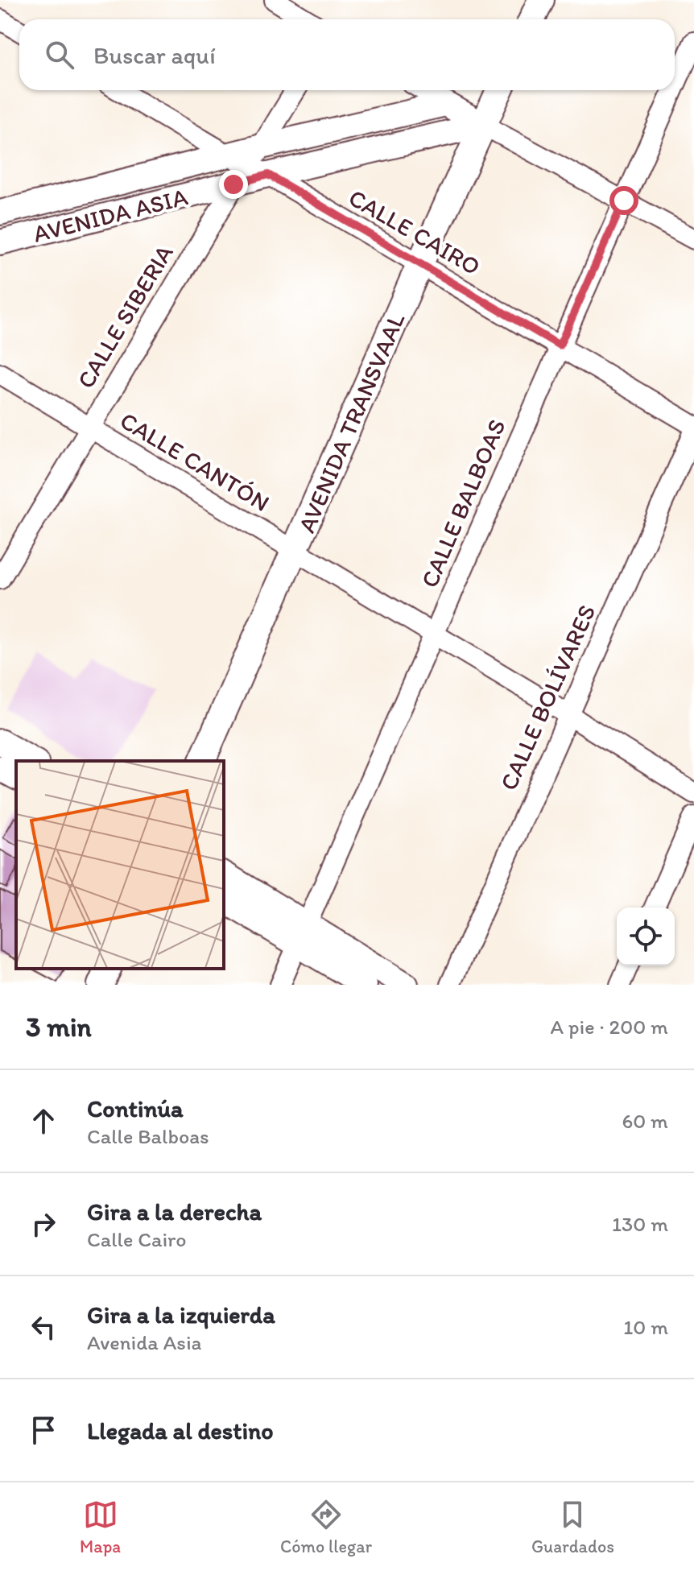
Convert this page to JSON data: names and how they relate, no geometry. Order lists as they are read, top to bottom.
{
  "streets": {
    "main road": ["AVENIDA TRANSVAAL"],
    "street": [
      "AVENIDA ASIA",
      "CALLE CAIRO",
      "CALLE SIBERIA",
      "CALLE CANTÓN",
      "CALLE BALBOAS",
      "CALLE BOLÍVARES"
    ]
  },
  "crossings": [
    ["AVENIDA ASIA", "CALLE CAIRO"],
    ["AVENIDA ASIA", "CALLE SIBERIA"],
    ["AVENIDA ASIA", "AVENIDA TRANSVAAL"],
    ["CALLE CAIRO", "AVENIDA TRANSVAAL"],
    ["CALLE CAIRO", "CALLE BALBOAS"],
    ["CALLE SIBERIA", "CALLE CANTÓN"],
    ["AVENIDA TRANSVAAL", "CALLE CANTÓN"],
    ["CALLE CANTÓN", "CALLE BALBOAS"],
    ["CALLE CANTÓN", "CALLE BOLÍVARES"]
  ],
  "page": {
    "search": "Buscar aquí",
    "heading": ["3 min", "A pie · 200 m"],
    "list": [
      ["Continúa", "Calle Balboas", "60 m"],
      ["Gira a la derecha", "Calle Cairo", "130 m"],
      ["Gira a la izquierda", "Avenida Asia", "10 m"],
      "Llegada al destino"
    ],
    "nav": ["Mapa", "Cómo llegar", "Guardados"]
  }
}
